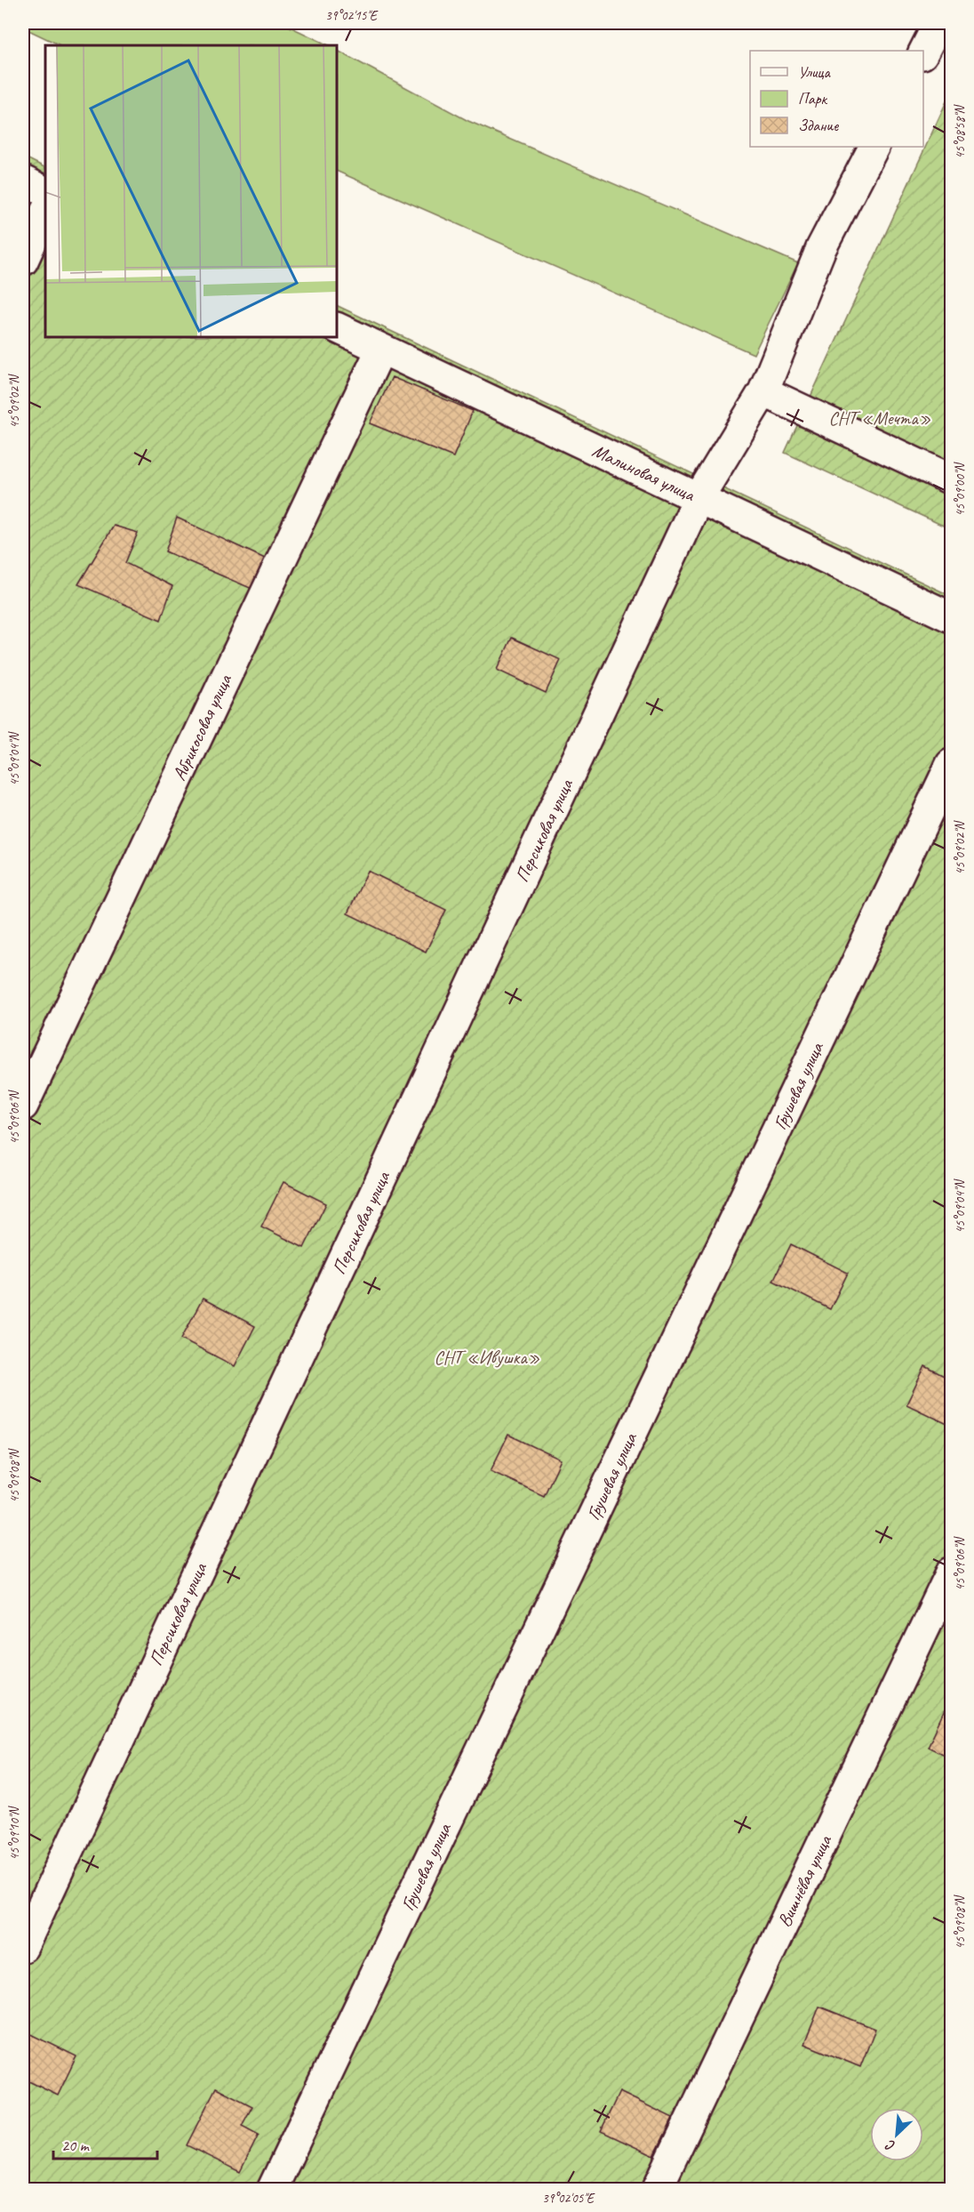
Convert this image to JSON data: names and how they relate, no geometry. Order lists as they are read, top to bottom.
{
  "streets": {
    "street": [
      "Малиновая улица",
      "Абрикосовая улица",
      "Персиковая улица",
      "Грушевая улица",
      "Вишнёвая улица"
    ]
  },
  "crossings": [
    ["Малиновая улица", "Абрикосовая улица"],
    ["Малиновая улица", "Персиковая улица"]
  ],
  "parks": ["СНТ «Мечта»", "СНТ «Ивушка»"],
  "legend": ["Улица", "Парк", "Здание"],
  "scale_bar": "20 m",
  "north": "bottom left",
  "coordinates": [
    "39°02'15\"E",
    "45°08'58\"N",
    "45°09'02\"N",
    "45°09'00\"N",
    "45°09'04\"N",
    "45°09'06\"N",
    "45°09'08\"N",
    "45°09'10\"N",
    "39°02'05\"E"
  ]
}
